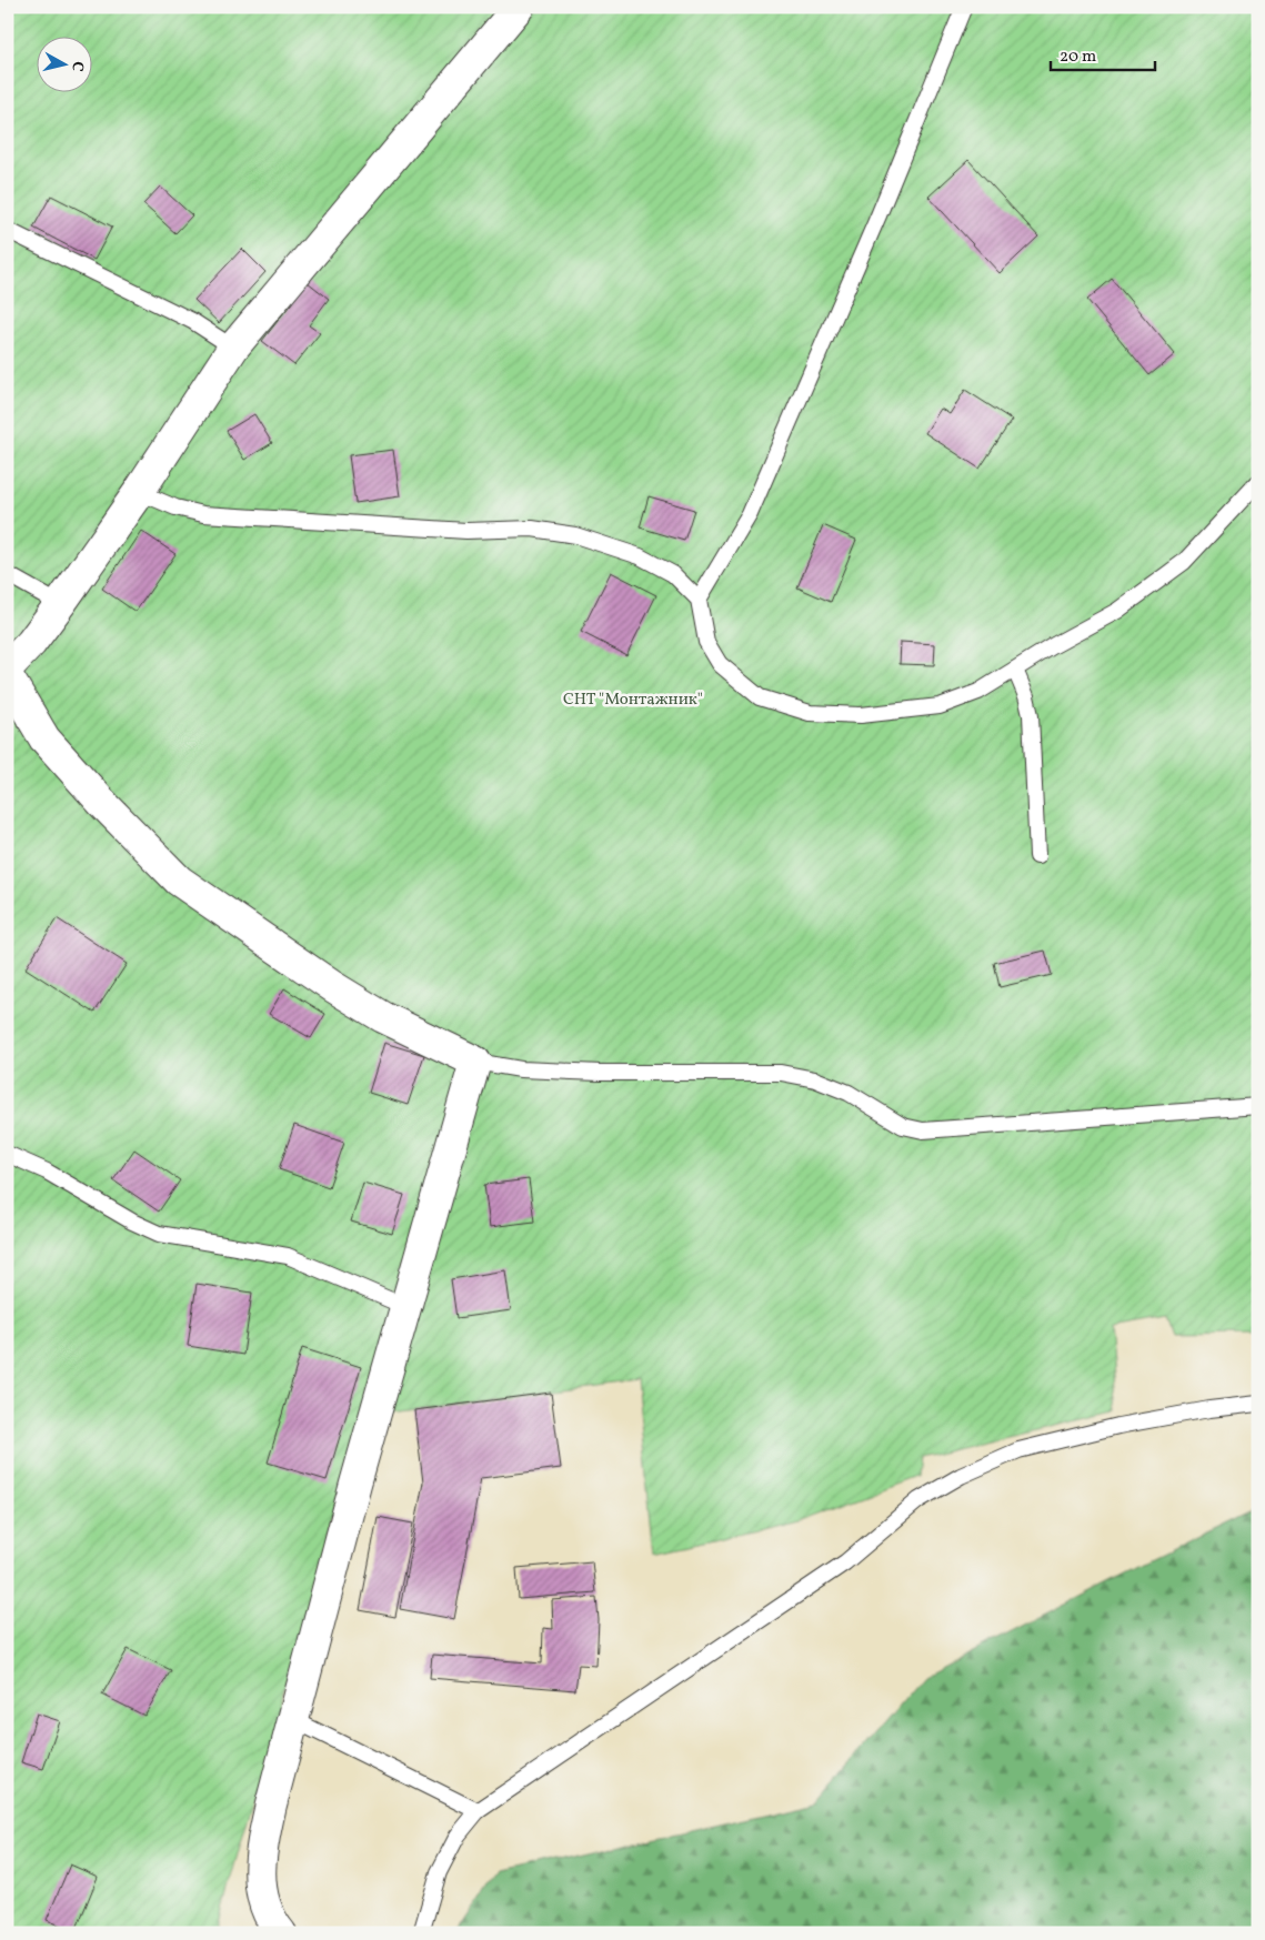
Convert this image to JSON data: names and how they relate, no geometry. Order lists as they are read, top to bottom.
{
  "parks": ["СНТ \"Монтажник\""],
  "scale_bar": "20 m",
  "north": "right"
}
